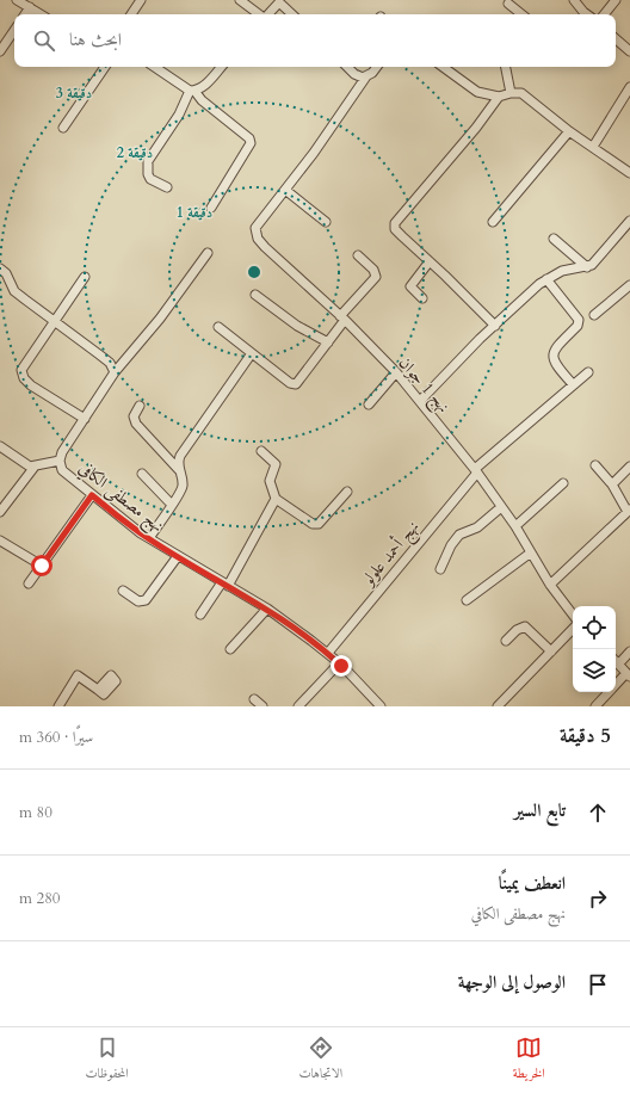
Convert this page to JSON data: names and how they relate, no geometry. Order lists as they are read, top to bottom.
{
  "streets": {
    "street": ["نهج 1 جوان", "نهج مصطفى الكافي", "نهج أحمد علولو"]
  },
  "crossings": [
    ["نهج 1 جوان", "نهج أحمد علولو"],
    ["نهج مصطفى الكافي", "نهج أحمد علولو"]
  ],
  "page": {
    "search": "ابحث هنا",
    "heading": ["5 دقيقة", "سيرًا · 360 m"],
    "list": [
      ["تابع السير", "80 m"],
      ["انعطف يمينًا", "نهج مصطفى الكافي", "280 m"],
      "الوصول إلى الوجهة"
    ],
    "nav": ["الخريطة", "الاتجاهات", "المحفوظات"]
  },
  "rings": ["3 دقيقة", "2 دقيقة", "1 دقيقة"]
}
